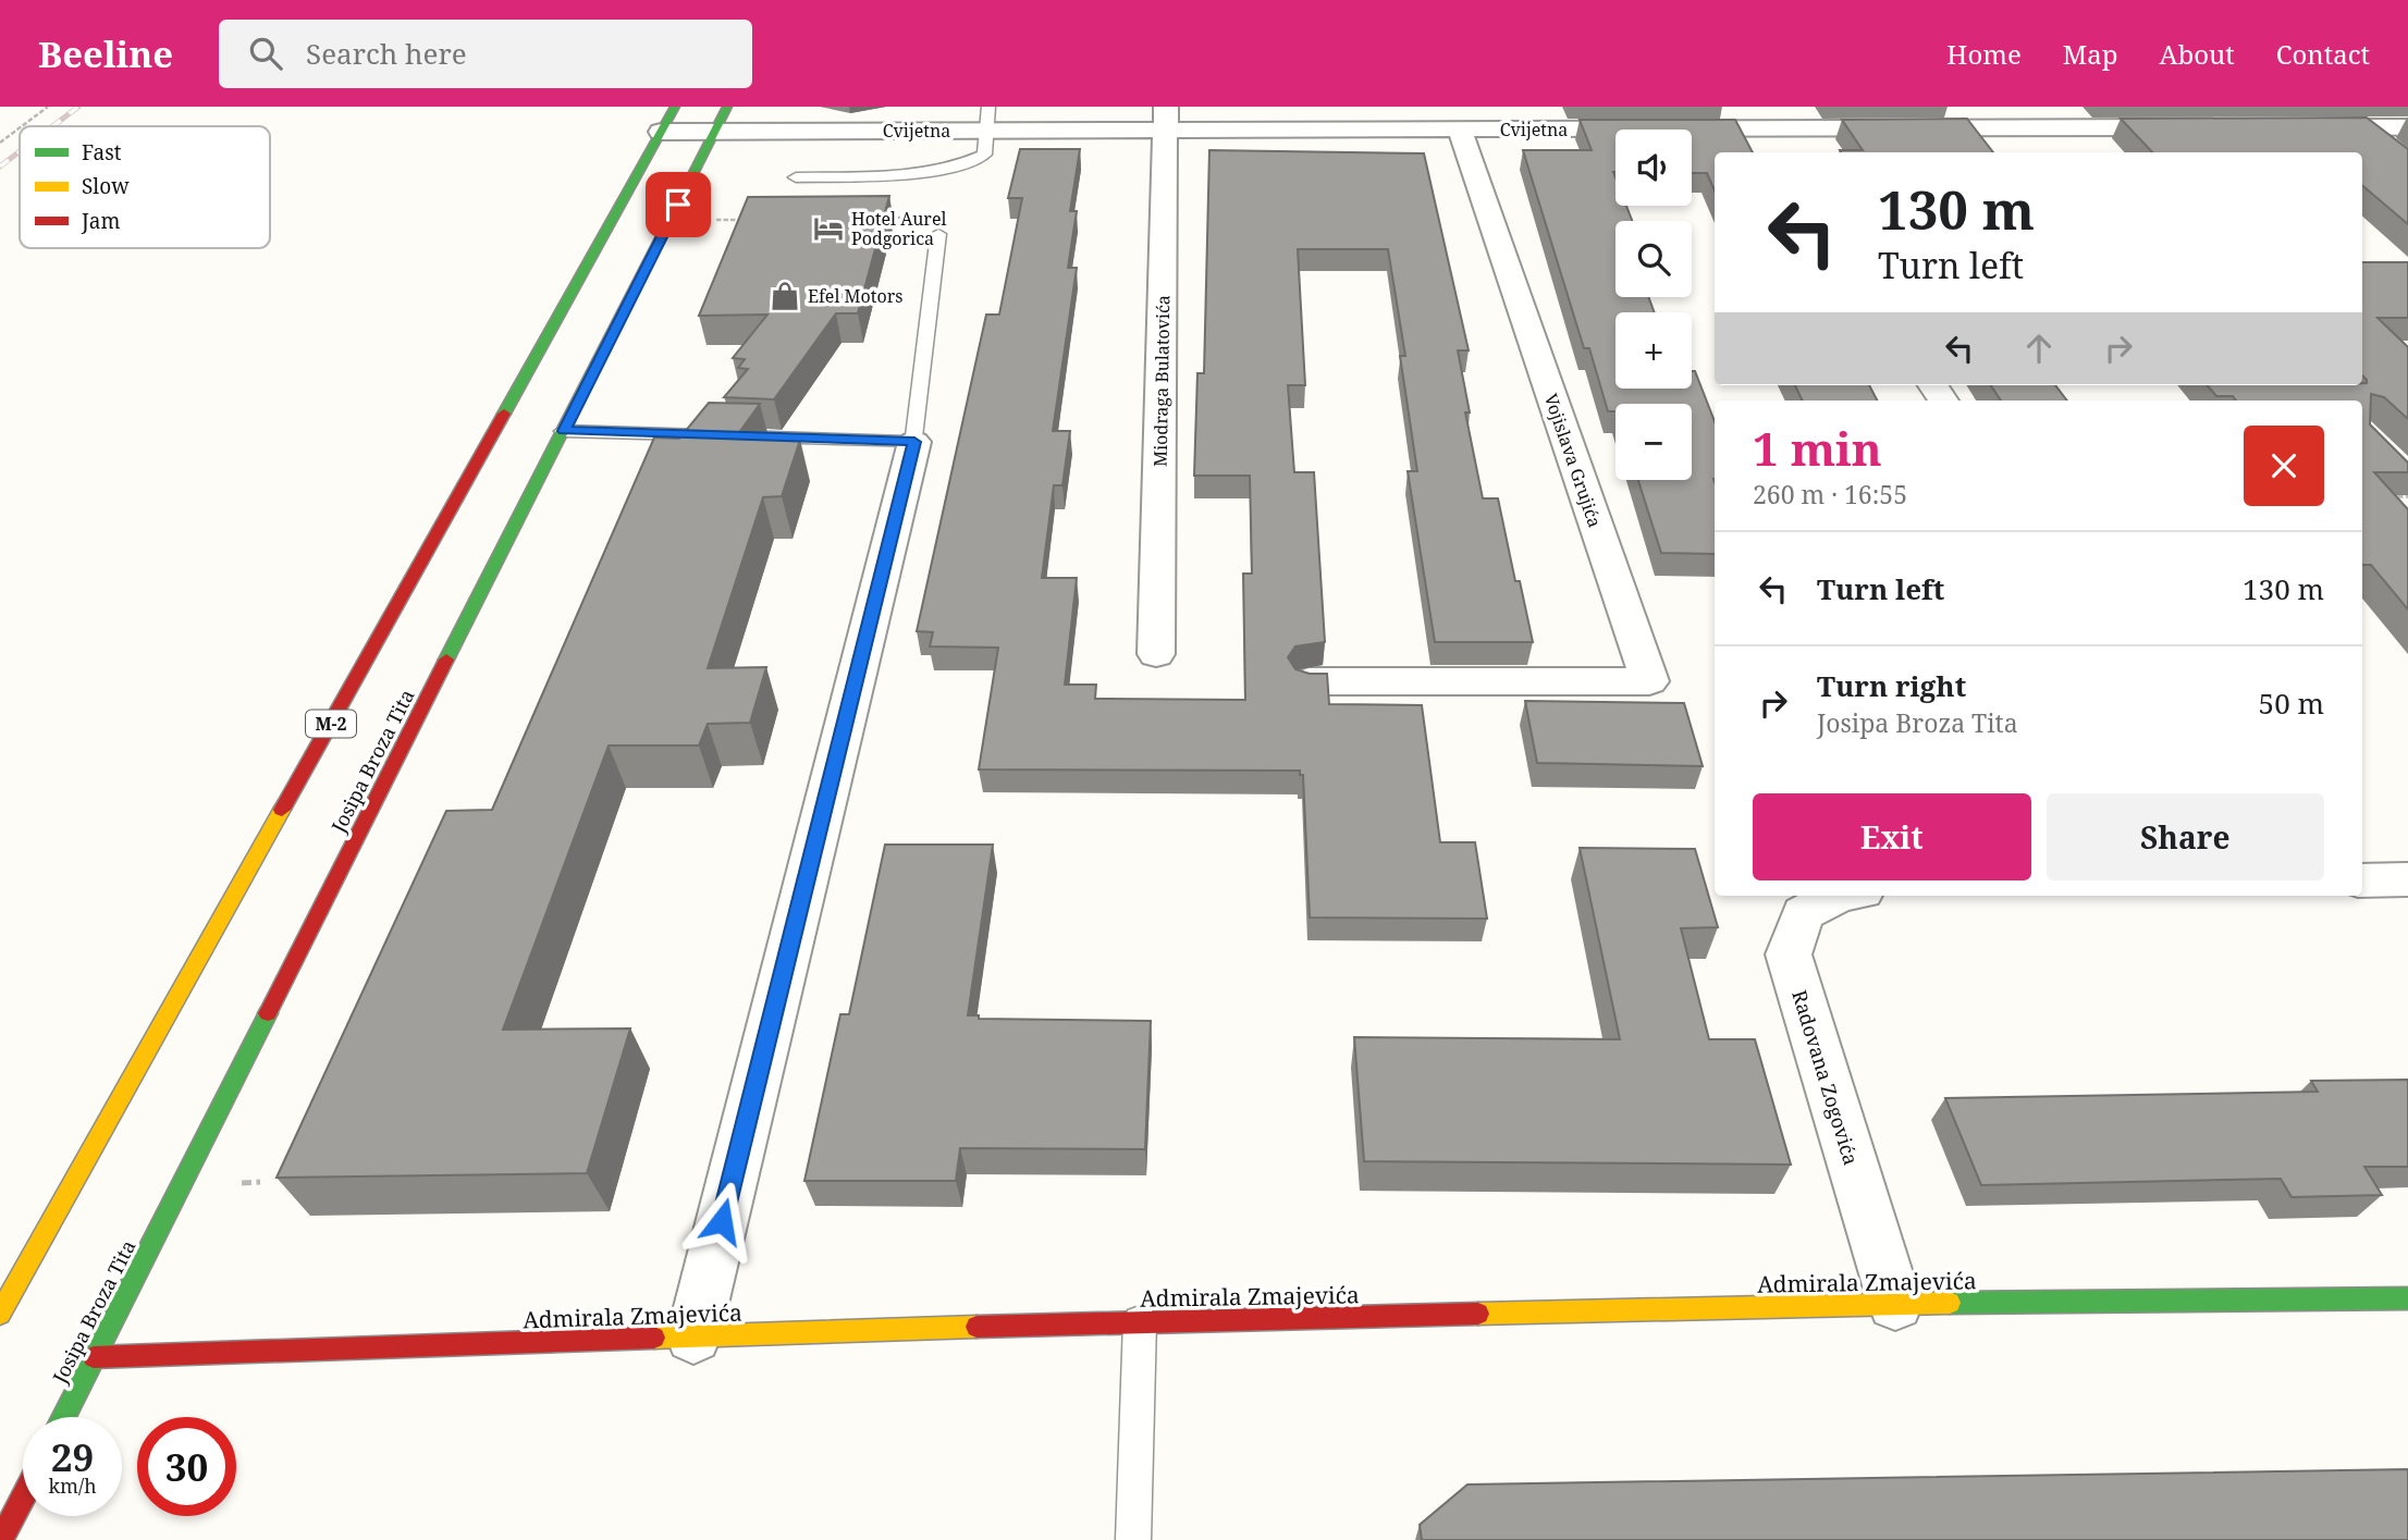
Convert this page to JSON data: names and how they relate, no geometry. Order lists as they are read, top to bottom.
{
  "streets": {
    "main road": ["M-2", "Josipa Broza Tita", "Admirala Zmajevića"],
    "street": [
      "Cvijetna",
      "Miodraga Bulatovića",
      "Vojislava Grujića",
      "Radovana Zogovića"
    ]
  },
  "crossings": [
    ["Cvijetna", "Miodraga Bulatovića"],
    ["Cvijetna", "Vojislava Grujića"],
    ["Cvijetna", "M-2"],
    ["Cvijetna", "Josipa Broza Tita"],
    ["Josipa Broza Tita", "Admirala Zmajevića"],
    ["Radovana Zogovića", "Admirala Zmajevića"]
  ],
  "places": {
    "hotel": ["Hotel Aurel Podgorica"],
    "shop": ["Efel Motors"]
  },
  "legend": ["Fast", "Slow", "Jam"],
  "page": {
    "header": "Beeline",
    "search": "Search here",
    "nav": [
      "Home",
      "Map",
      "About",
      "Contact"
    ],
    "map_buttons": ["+", "−"],
    "turn": ["130 m", "Turn left"],
    "heading": ["1 min", "260 m · 16:55"],
    "list": [
      {
        "name": "Turn left",
        "value": "130 m"
      },
      {
        "name": "Turn right",
        "note": "Josipa Broza Tita",
        "value": "50 m"
      }
    ],
    "buttons": ["Exit", "Share"],
    "speed": "29 km/h",
    "limit": "30"
  }
}
